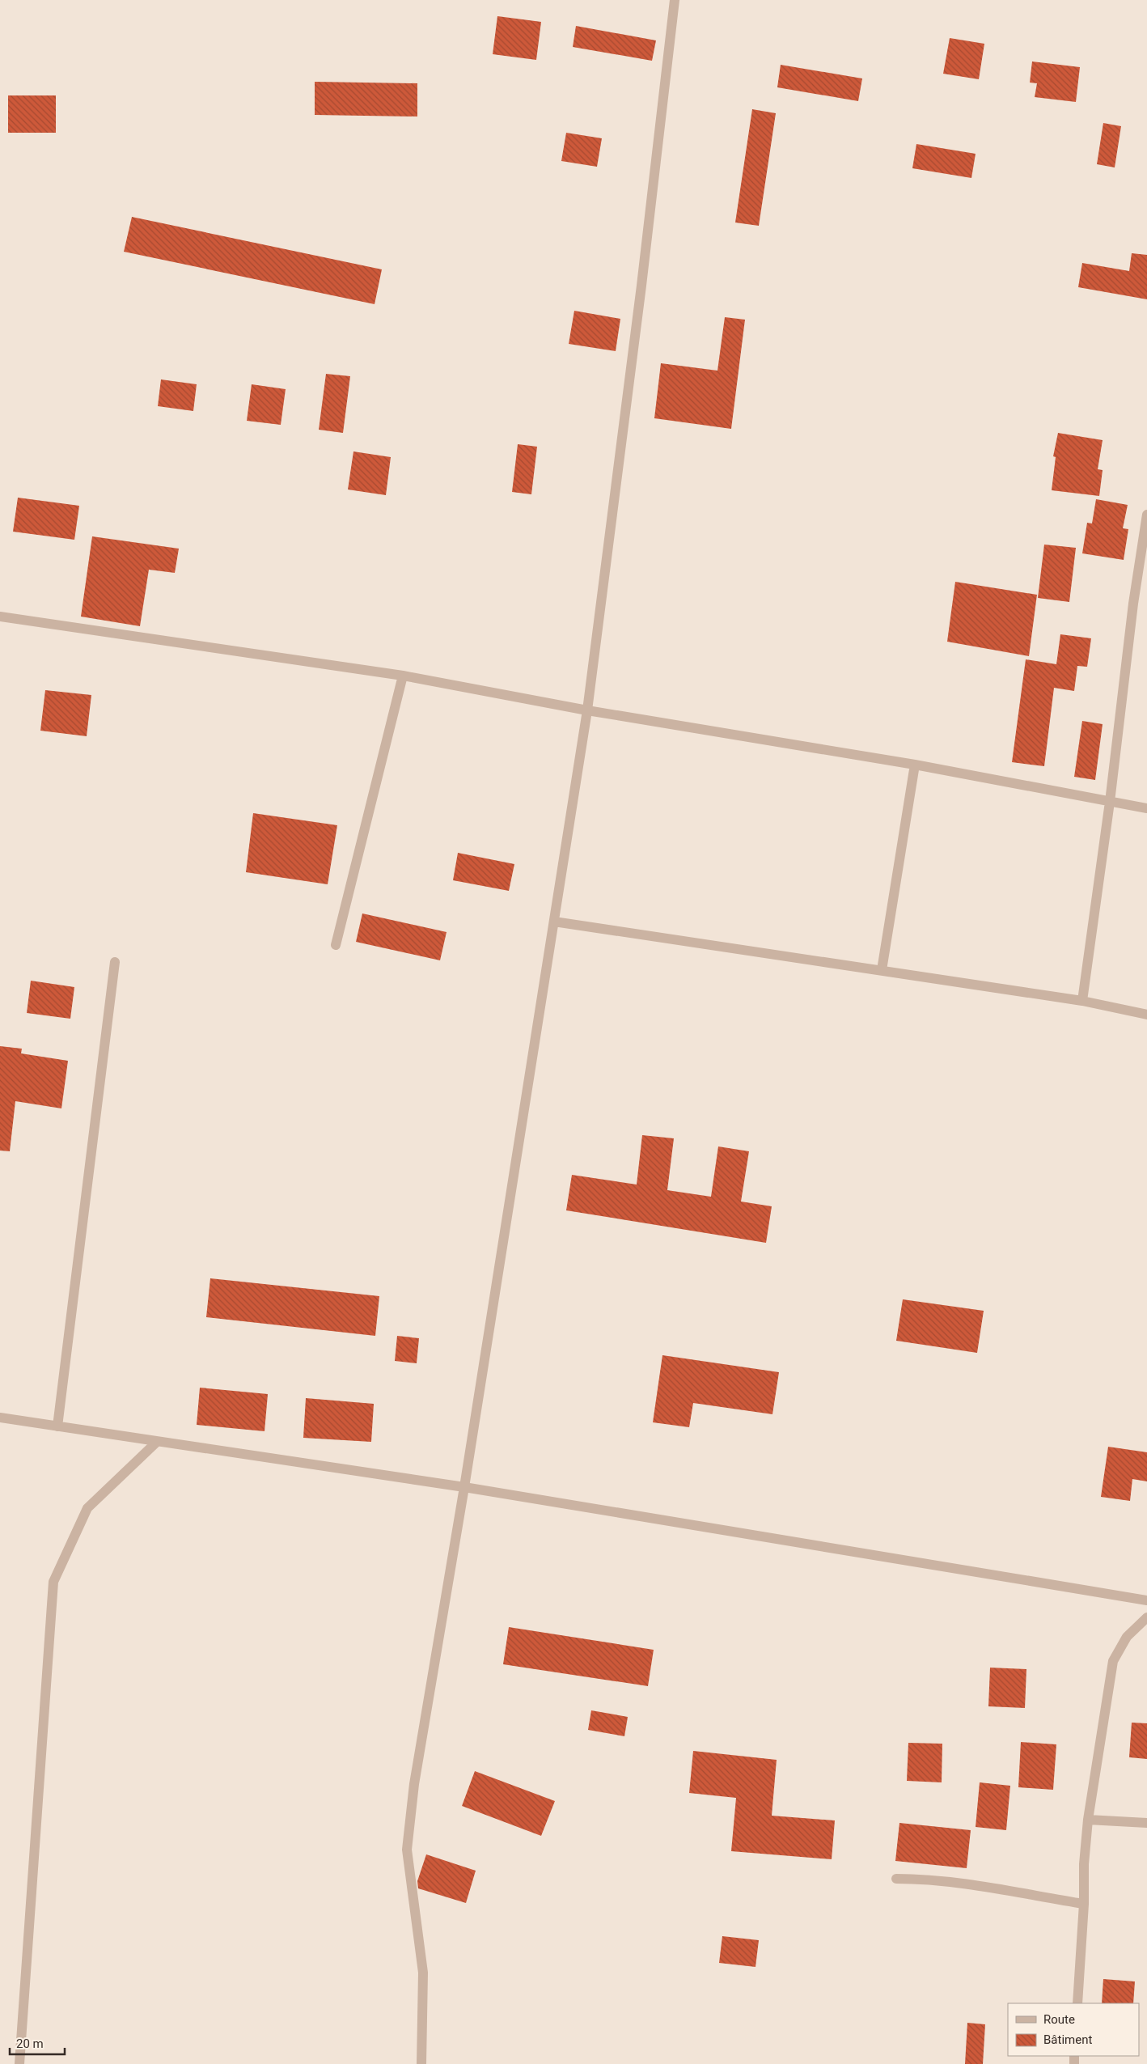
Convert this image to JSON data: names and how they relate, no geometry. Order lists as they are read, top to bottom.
{
  "legend": ["Route", "Bâtiment"],
  "scale_bar": "20 m"
}
